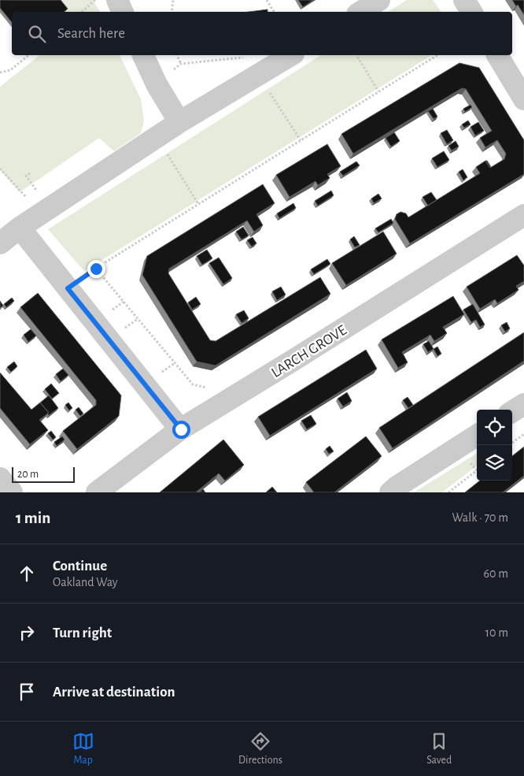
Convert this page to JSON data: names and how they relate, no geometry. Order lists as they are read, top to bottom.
{
  "streets": {
    "street": ["LARCH GROVE"]
  },
  "scale_bar": "20 m",
  "page": {
    "search": "Search here",
    "scale": "20 m",
    "heading": ["1 min", "Walk · 70 m"],
    "list": [
      ["Continue", "Oakland Way", "60 m"],
      ["Turn right", "10 m"],
      "Arrive at destination"
    ],
    "nav": ["Map", "Directions", "Saved"]
  }
}
